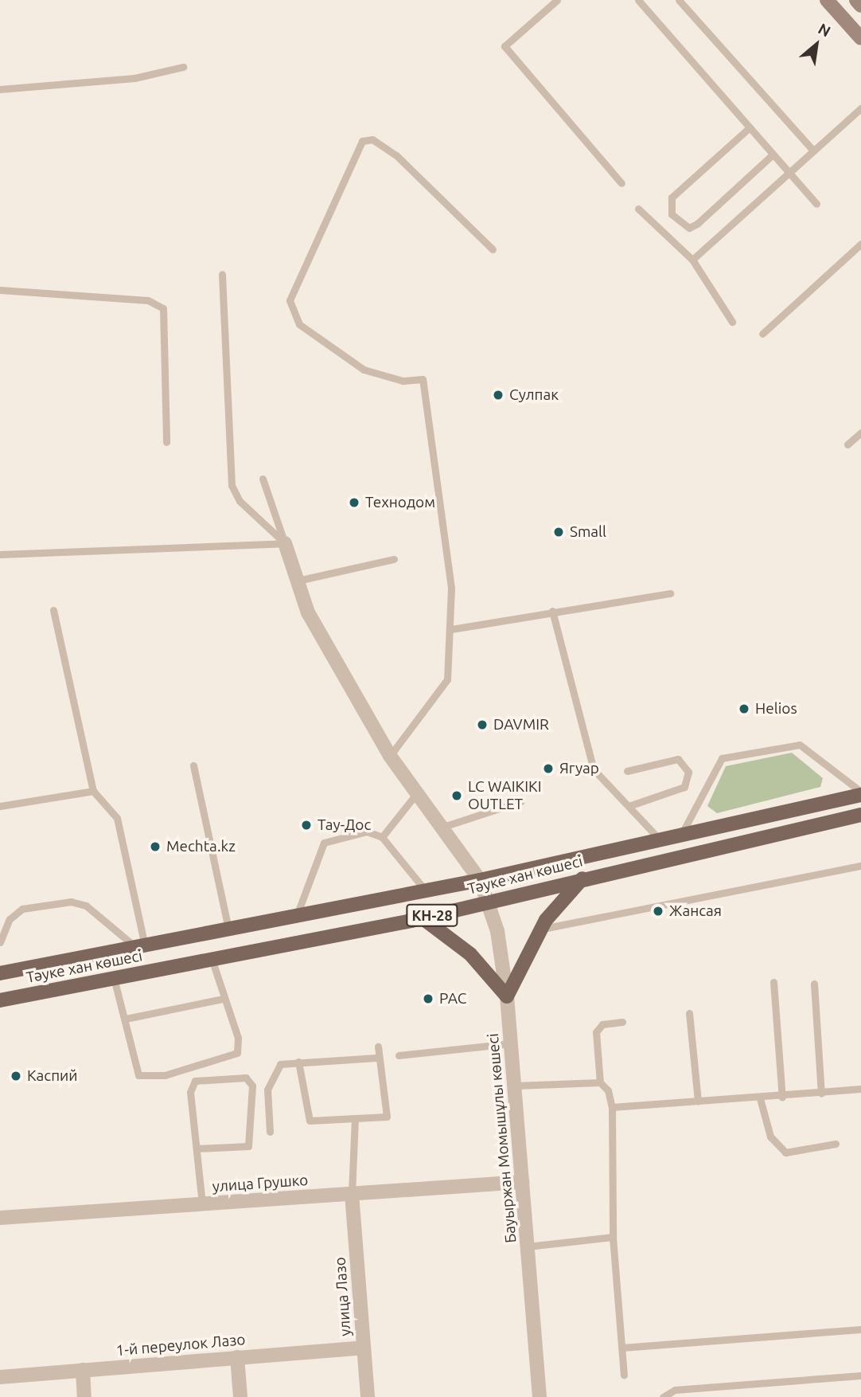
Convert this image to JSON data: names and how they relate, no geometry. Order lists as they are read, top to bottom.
{
  "streets": {
    "main road": ["Тәуке хан көшесі", "КН-28"],
    "street": [
      "Бауыржан Момышұлы көшесі",
      "улица Грушко",
      "улица Лазо",
      "1-й переулок Лазо"
    ]
  },
  "crossings": [
    ["Тәуке хан көшесі", "Бауыржан Момышұлы көшесі"],
    ["Бауыржан Момышұлы көшесі", "улица Грушко"],
    ["улица Грушко", "улица Лазо"],
    ["улица Лазо", "1-й переулок Лазо"]
  ],
  "places": [
    "Сулпак",
    "Технодом",
    "Small",
    "Helios",
    "DAVMIR",
    "Ягуар",
    "LC WAIKIKI OUTLET",
    "Тау-Дос",
    "Mechta.kz",
    "Жансая",
    "РАС",
    "Каспий"
  ],
  "north": "top right"
}
